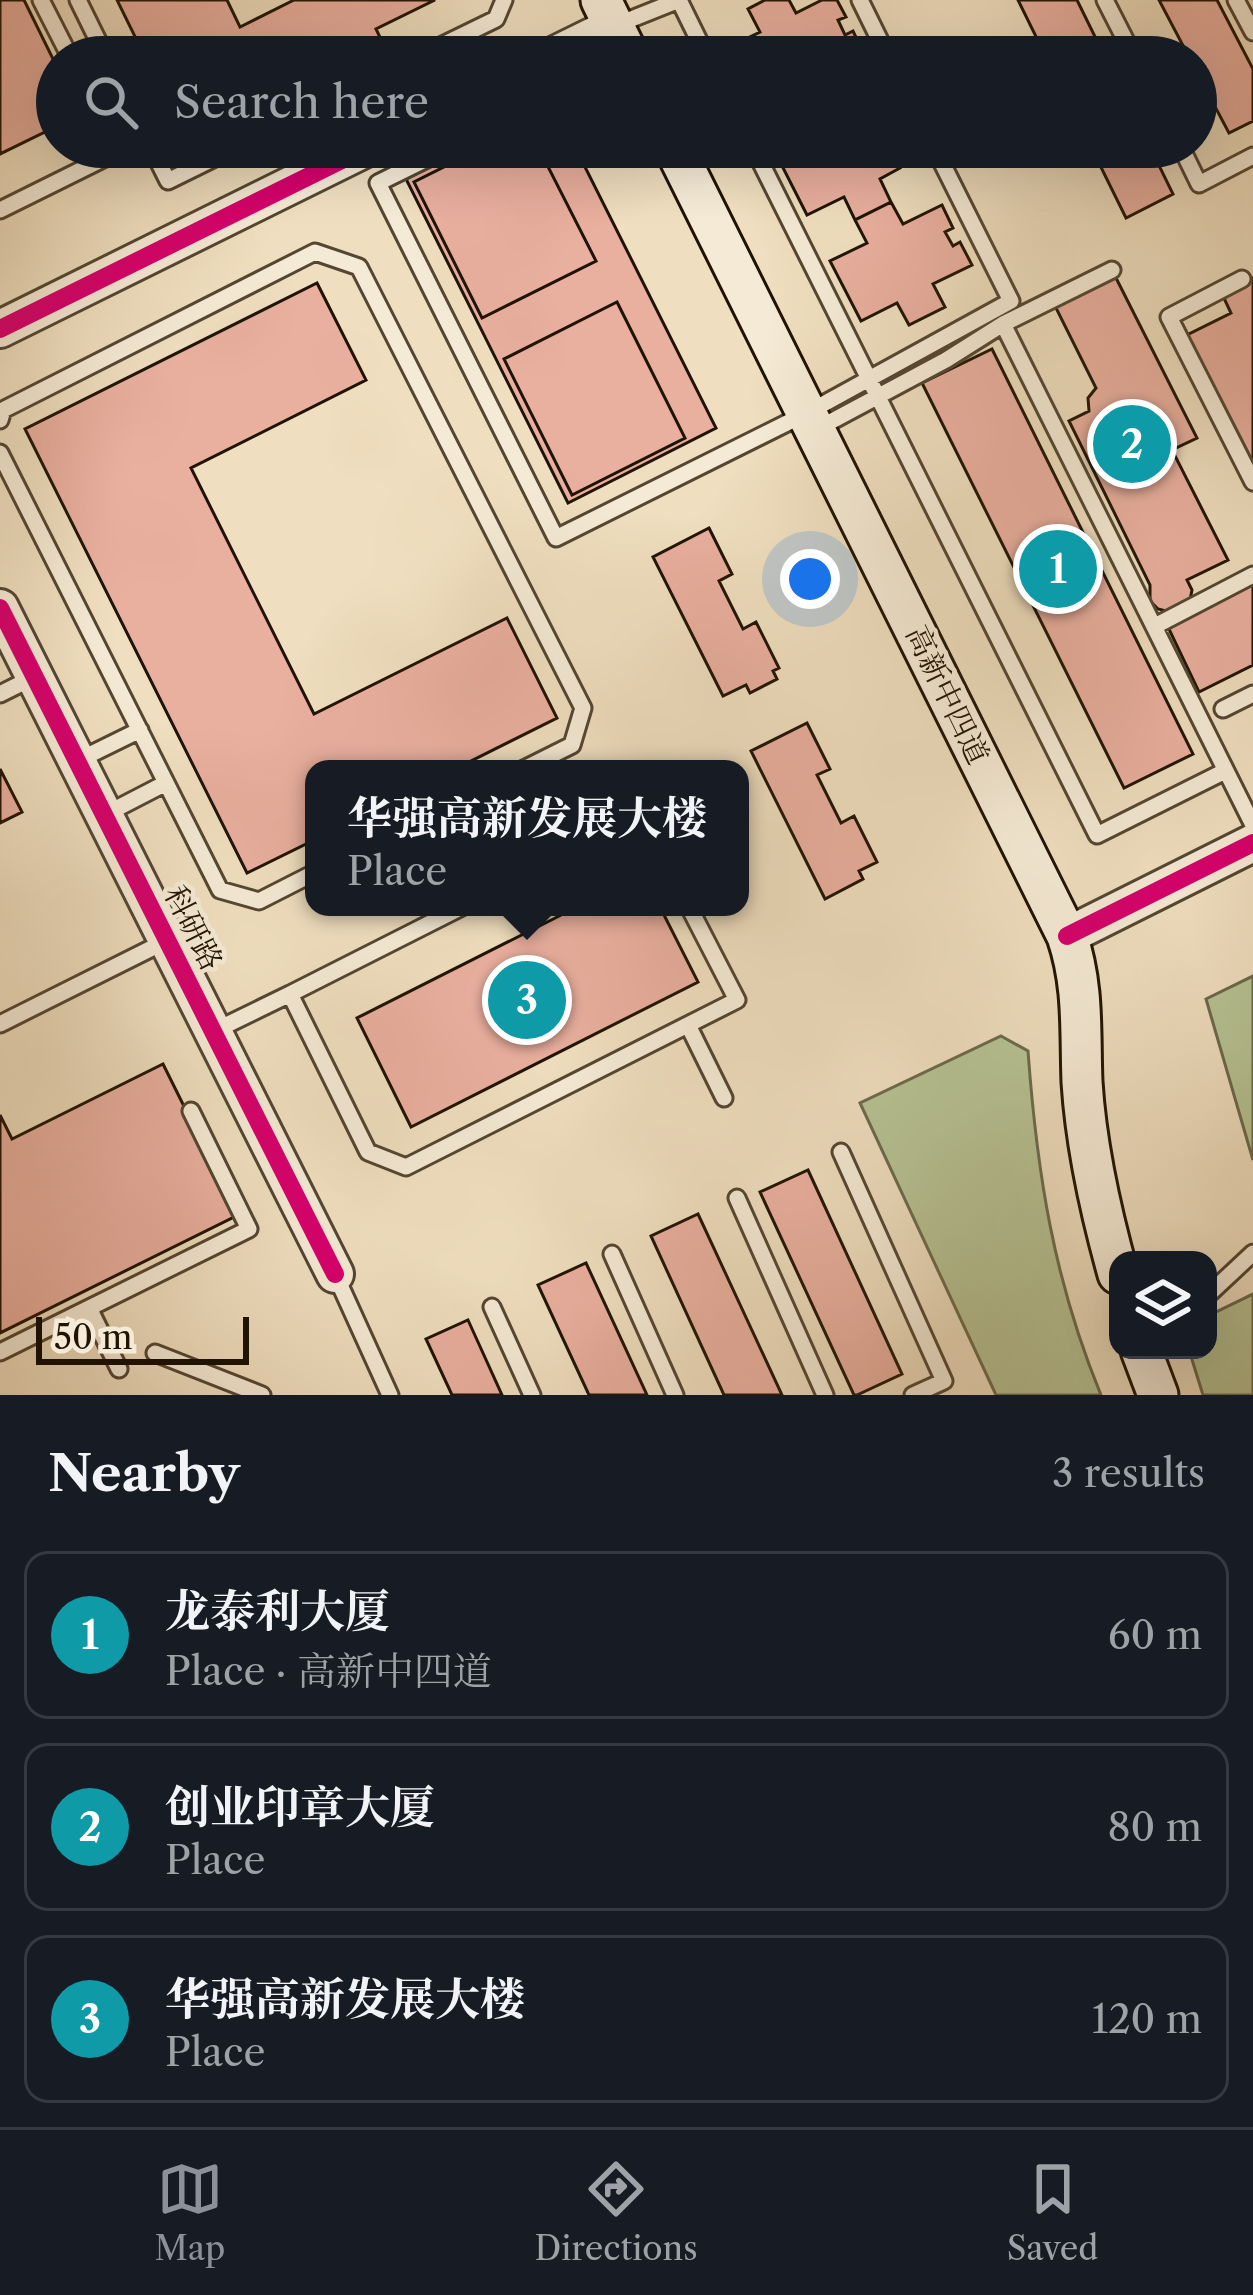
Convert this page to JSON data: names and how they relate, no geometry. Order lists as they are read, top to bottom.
{
  "streets": {
    "main road": ["高新中四道"],
    "street": ["科研路"]
  },
  "scale_bar": "50 m",
  "page": {
    "search": "Search here",
    "pins": ["2", "1", "3"],
    "popup": ["华强高新发展大楼", "Place"],
    "scale": "50 m",
    "heading": ["Nearby", "3 results"],
    "list": [
      {
        "mark": "1",
        "name": "龙泰利大厦",
        "note": "Place · 高新中四道",
        "value": "60 m"
      },
      {
        "mark": "2",
        "name": "创业印章大厦",
        "note": "Place",
        "value": "80 m"
      },
      {
        "mark": "3",
        "name": "华强高新发展大楼",
        "note": "Place",
        "value": "120 m"
      }
    ],
    "nav": ["Map", "Directions", "Saved"]
  }
}
